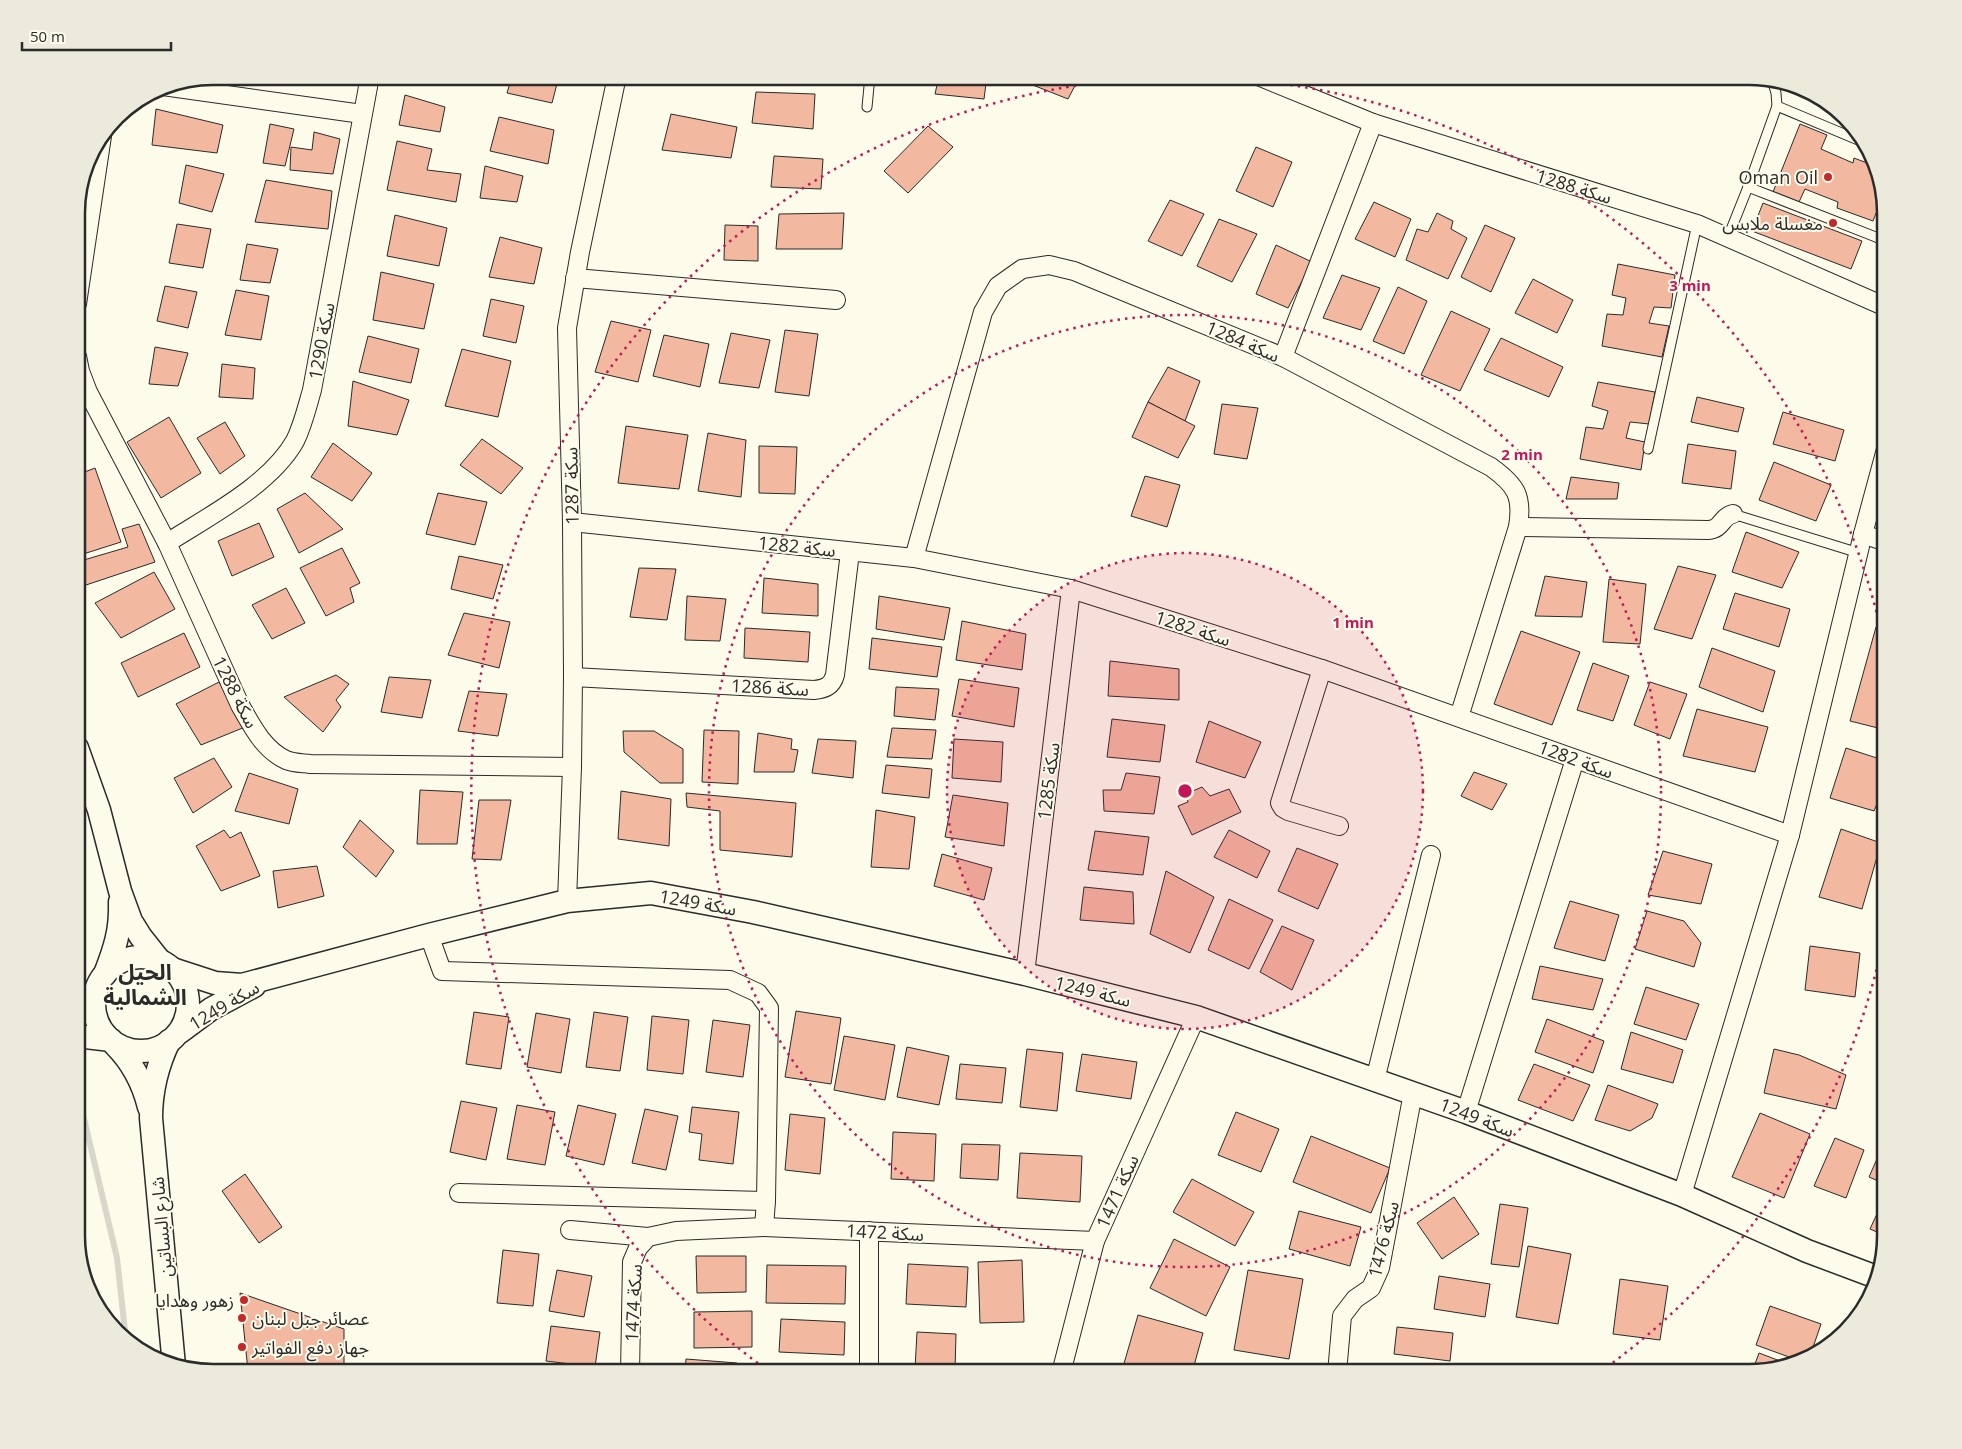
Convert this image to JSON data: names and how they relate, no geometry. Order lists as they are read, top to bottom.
{
  "streets": {
    "street": [
      "سكة 1288",
      "سكة 1290",
      "سكة 1284",
      "سكة 1287",
      "سكة 1282",
      "سكة 1286",
      "سكة 1285",
      "سكة 1249",
      "سكة 1471",
      "شارع البساتين",
      "سكة 1472",
      "سكة 1476",
      "سكة 1474"
    ]
  },
  "crossings": [
    ["سكة 1288", "سكة 1290"],
    ["سكة 1288", "سكة 1287"],
    ["سكة 1284", "سكة 1282"],
    ["سكة 1287", "سكة 1282"],
    ["سكة 1287", "سكة 1286"],
    ["سكة 1287", "سكة 1249"],
    ["سكة 1282", "سكة 1286"],
    ["سكة 1282", "سكة 1285"],
    ["سكة 1285", "سكة 1249"],
    ["سكة 1249", "سكة 1471"],
    ["سكة 1249", "شارع البساتين"],
    ["سكة 1249", "سكة 1476"],
    ["سكة 1471", "سكة 1472"],
    ["سكة 1472", "سكة 1474"]
  ],
  "districts": ["الحيل الشمالية"],
  "places": [
    "Oman Oil",
    "مغسلة ملابس",
    "زهور وهدايا",
    "عصائر جبل لبنان",
    "جهاز دفع الفواتير"
  ],
  "scale_bar": "50 m",
  "rings": ["3 min", "2 min", "1 min"]
}
